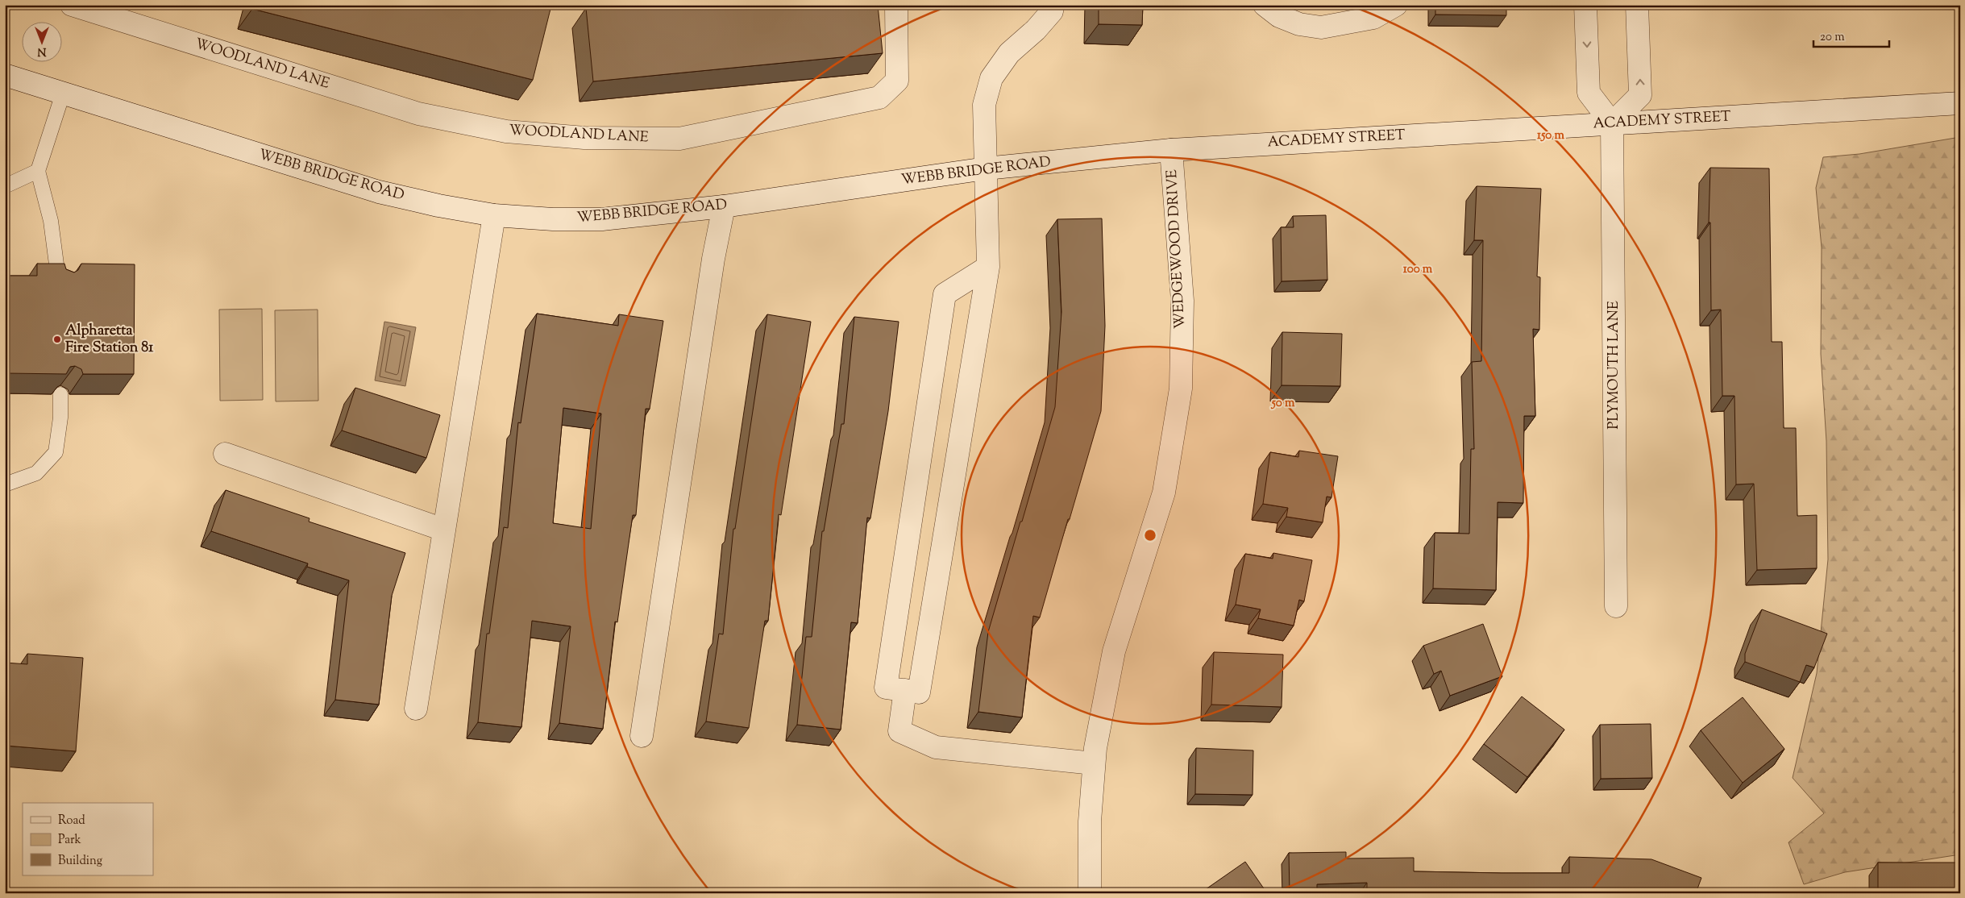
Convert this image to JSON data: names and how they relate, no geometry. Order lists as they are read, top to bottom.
{
  "streets": {
    "street": [
      "WOODLAND LANE",
      "ACADEMY STREET",
      "WEBB BRIDGE ROAD",
      "WEDGEWOOD DRIVE",
      "PLYMOUTH LANE"
    ]
  },
  "crossings": [
    ["ACADEMY STREET", "WEBB BRIDGE ROAD"],
    ["ACADEMY STREET", "WEDGEWOOD DRIVE"],
    ["ACADEMY STREET", "PLYMOUTH LANE"],
    ["WEBB BRIDGE ROAD", "WEDGEWOOD DRIVE"]
  ],
  "places": ["Alpharetta Fire Station 81"],
  "legend": ["Road", "Park", "Building"],
  "scale_bar": "20 m",
  "north": "bottom",
  "rings": ["150 m", "100 m", "50 m"]
}
